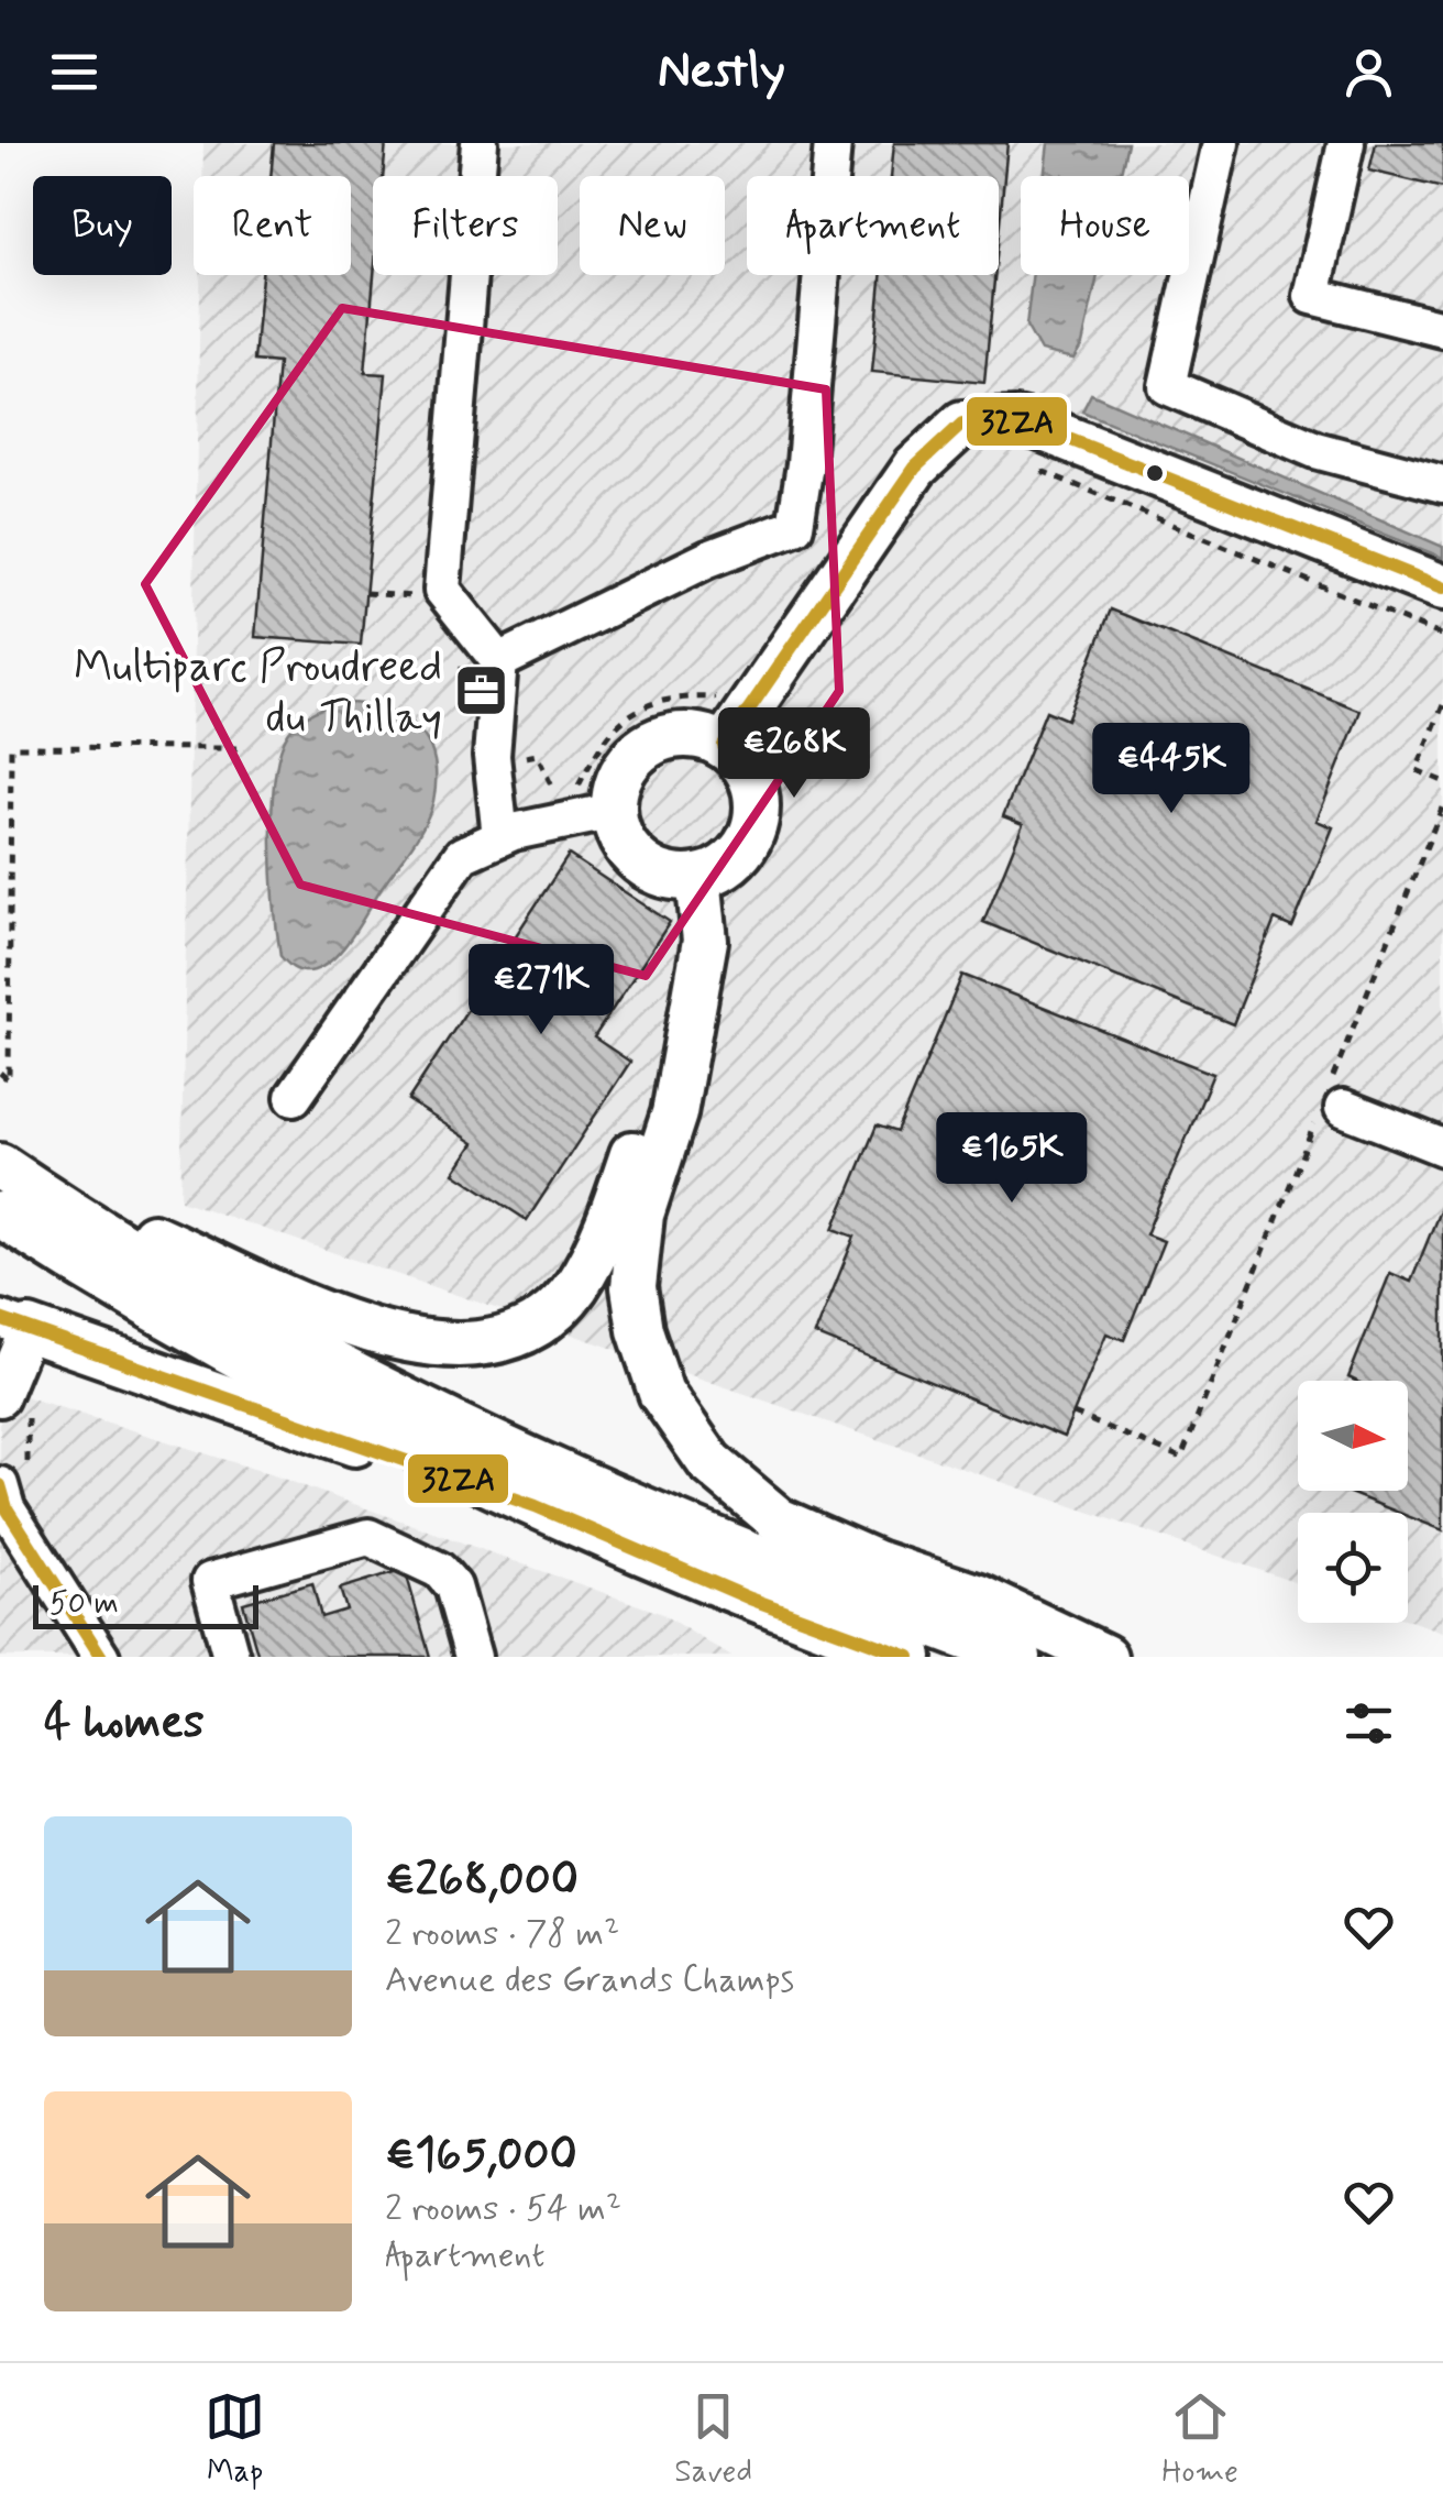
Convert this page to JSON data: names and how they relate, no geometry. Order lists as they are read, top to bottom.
{
  "places": {
    "office": ["Multiparc Proudreed du Thillay"]
  },
  "lines": ["transit line 32ZA"],
  "scale_bar": "50 m",
  "north": "right",
  "page": {
    "header": "Nestly",
    "chip": [
      "Buy",
      "Rent",
      "Filters",
      "New",
      "Apartment",
      "House"
    ],
    "price": [
      "€268K",
      "€445K",
      "€271K",
      "€165K"
    ],
    "scale": "50 m",
    "heading": "4 homes",
    "list": [
      {
        "name": "€268,000",
        "note": "2 rooms · 78 m² · Avenue des Grands Champs"
      },
      {
        "name": "€165,000",
        "note": "2 rooms · 54 m² · Apartment"
      }
    ],
    "tabs": ["Map", "Saved", "Home"]
  }
}
